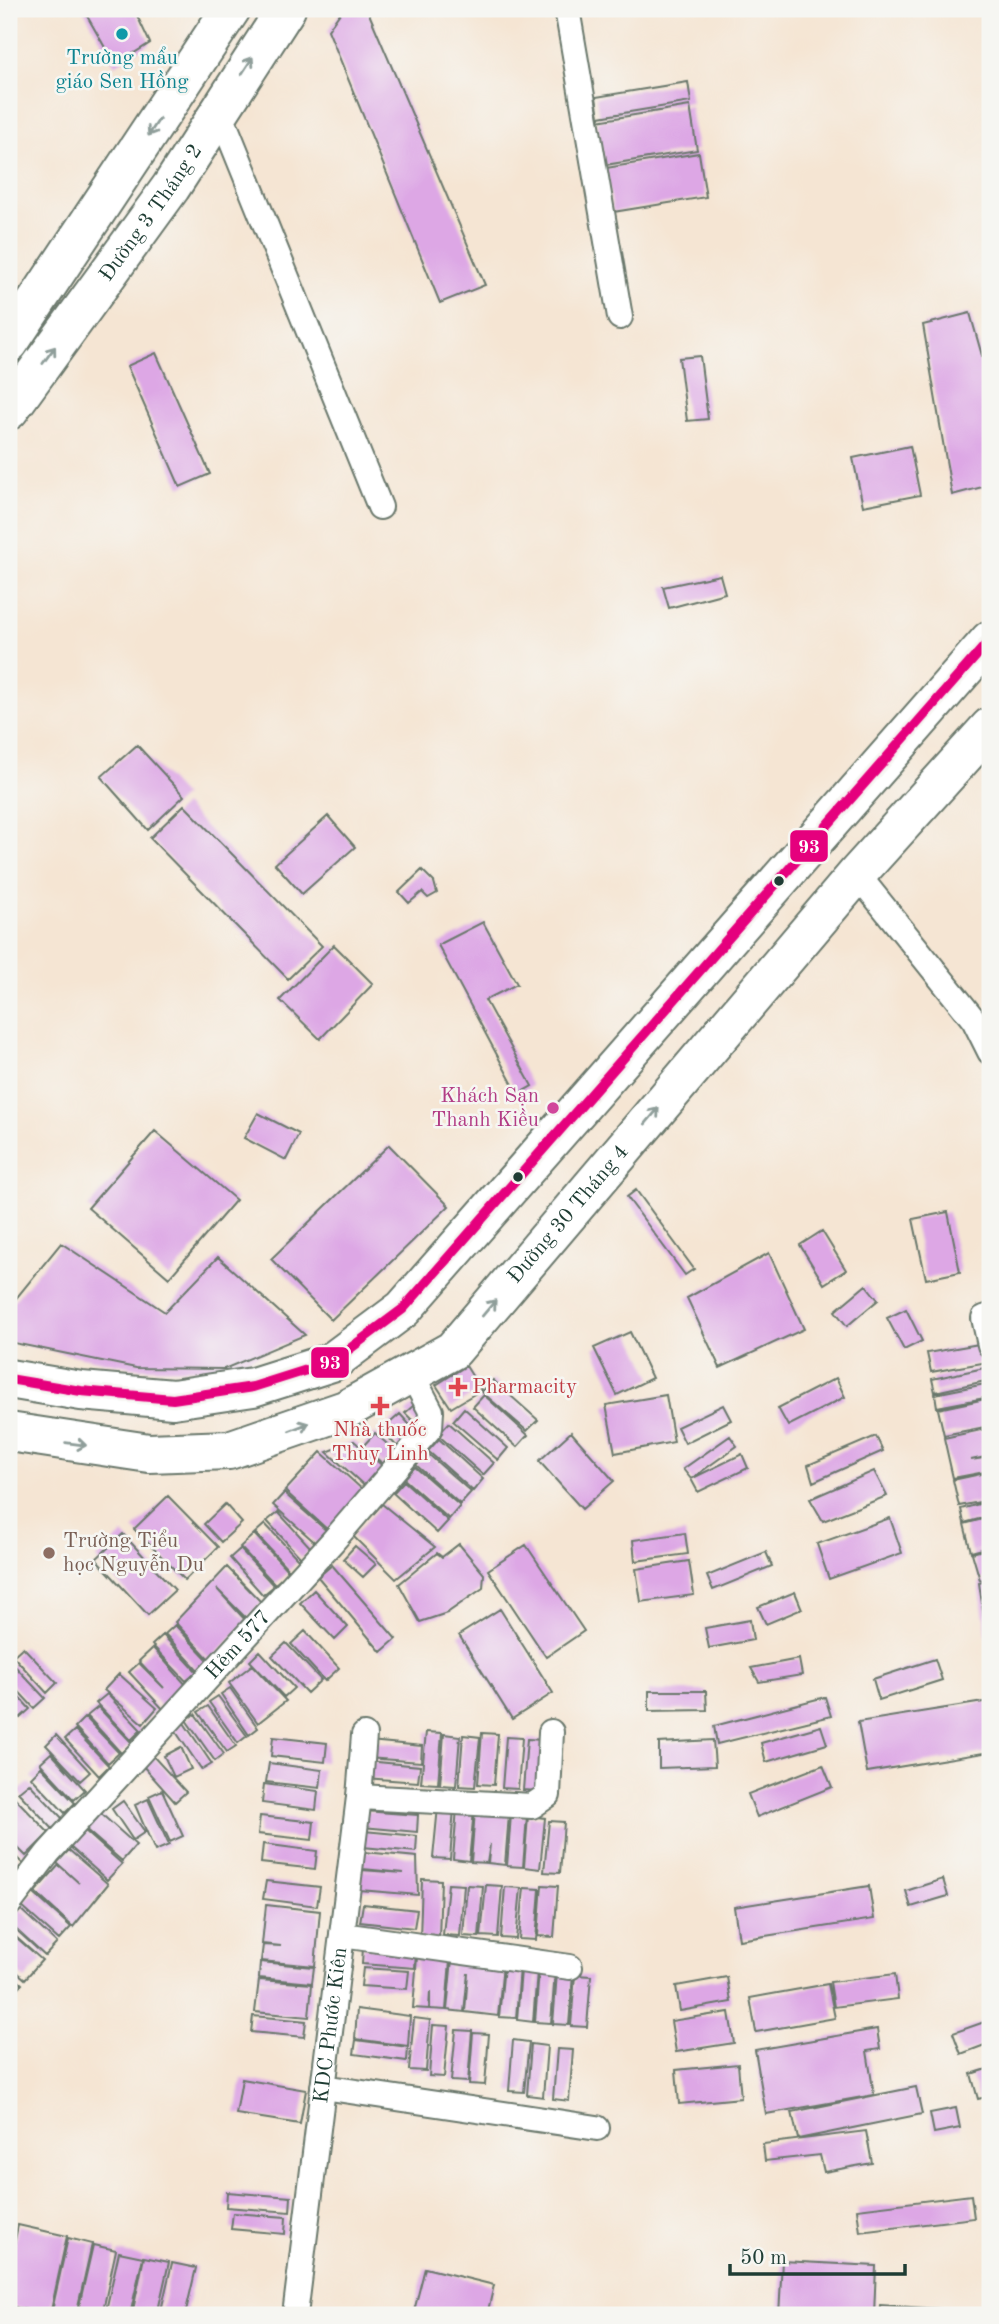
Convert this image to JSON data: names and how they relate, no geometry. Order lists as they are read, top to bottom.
{
  "streets": {
    "main road": ["Đường 3 Tháng 2", "Đường 30 Tháng 4"],
    "street": ["Hẻm 577", "KDC Phước Kiên"]
  },
  "crossings": [
    ["Đường 30 Tháng 4", "Hẻm 577"]
  ],
  "places": {
    "other": ["Trường mẩu giáo Sen Hồng", "Khách Sạn Thanh Kiều", "Trường Tiểu học Nguyễn Du"],
    "health": ["Pharmacity", "Nhà thuốc Thùy Linh"]
  },
  "lines": ["transit line 93"],
  "scale_bar": "50 m"
}
